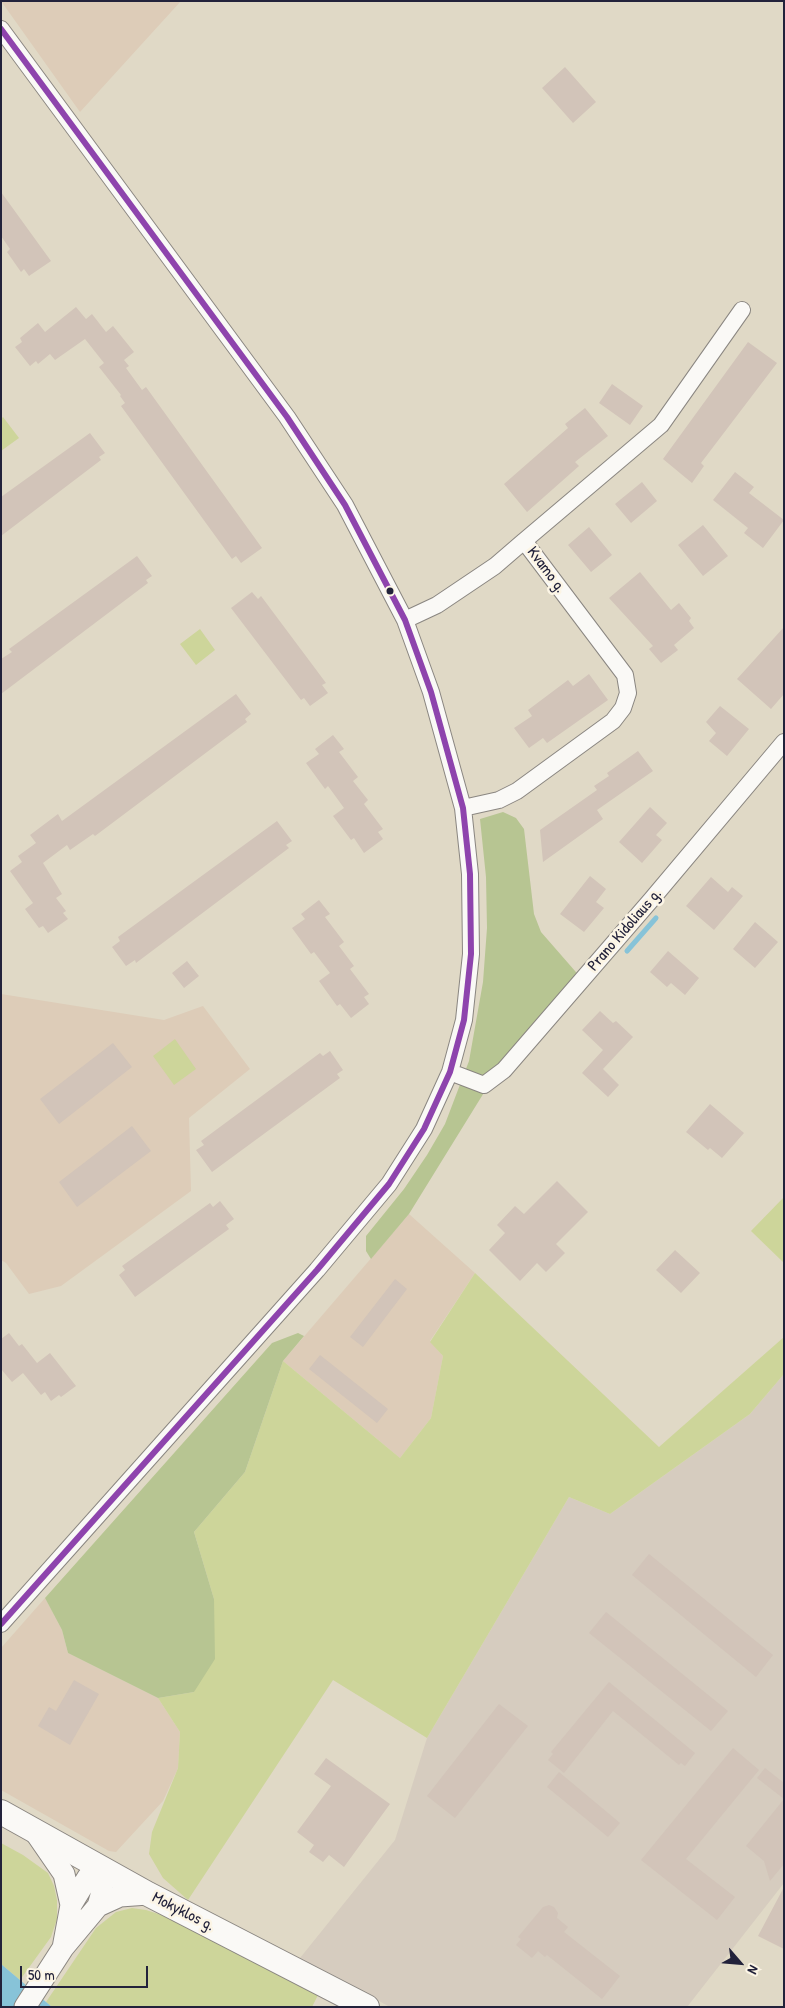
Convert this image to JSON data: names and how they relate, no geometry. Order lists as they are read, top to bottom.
{
  "streets": {
    "main road": ["Mokyklos g."],
    "street": ["Kvamo g.", "Prano Kidoliaus g."]
  },
  "scale_bar": "50 m",
  "north": "bottom right"
}
